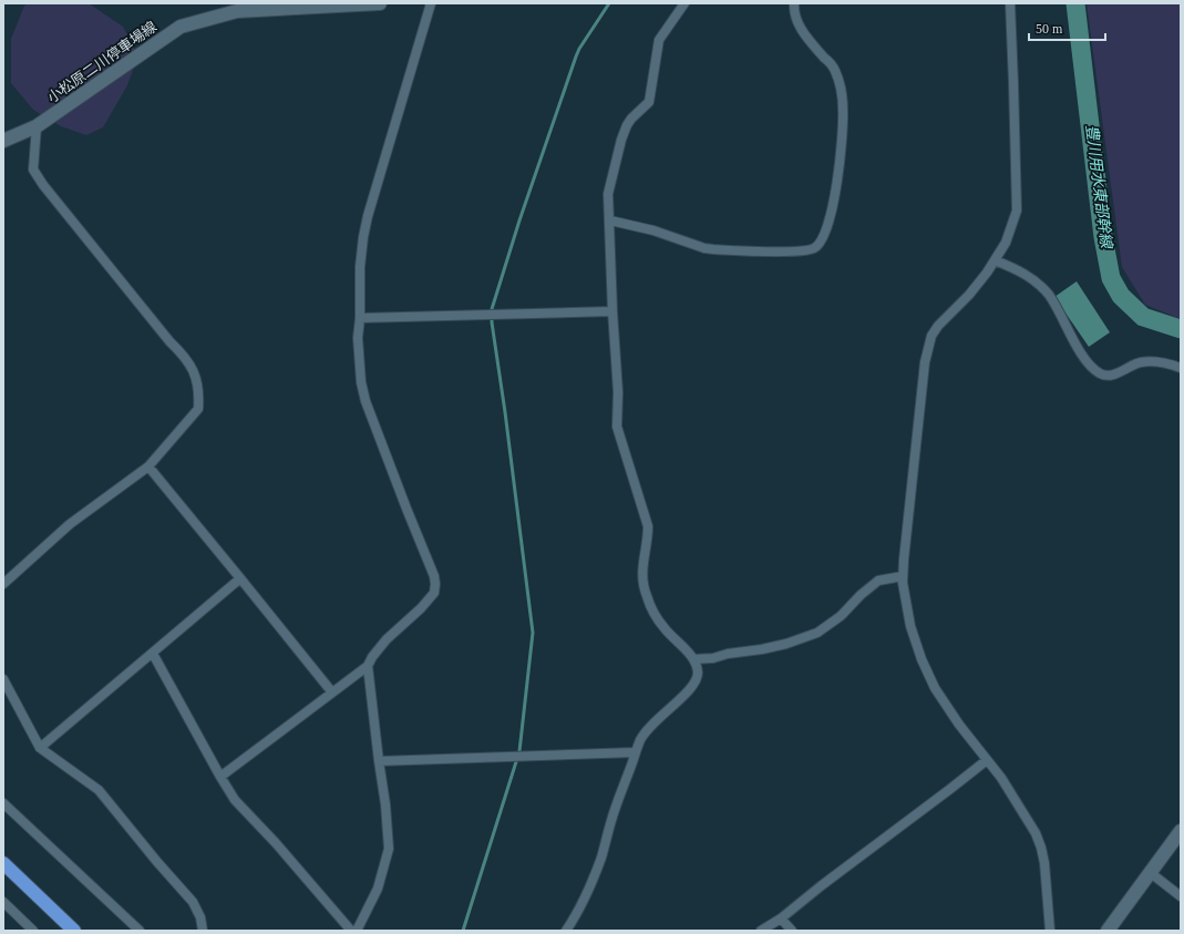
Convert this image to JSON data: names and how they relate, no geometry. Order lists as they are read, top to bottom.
{
  "streets": {
    "main road": ["小松原二川停車場線"]
  },
  "water": ["豊川用水東部幹線"],
  "scale_bar": "50 m"
}
